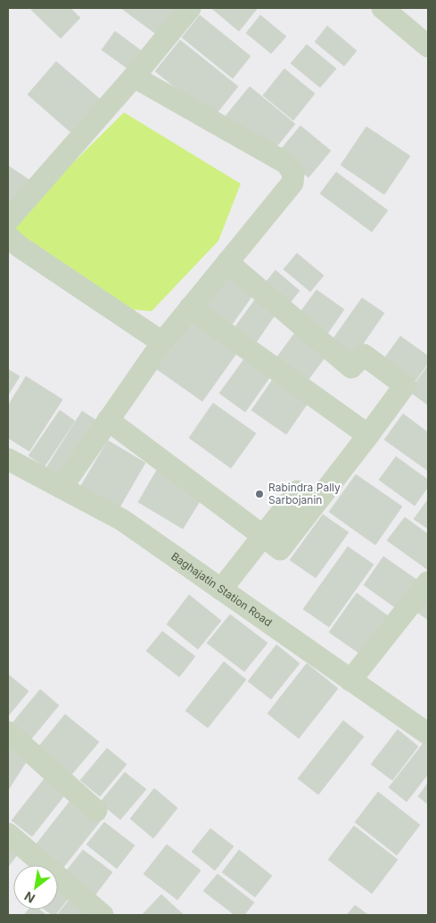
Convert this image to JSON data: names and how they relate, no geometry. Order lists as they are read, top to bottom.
{
  "streets": {
    "street": ["Baghajatin Station Road"]
  },
  "places": ["Rabindra Pally Sarbojanin"],
  "north": "bottom left"
}
